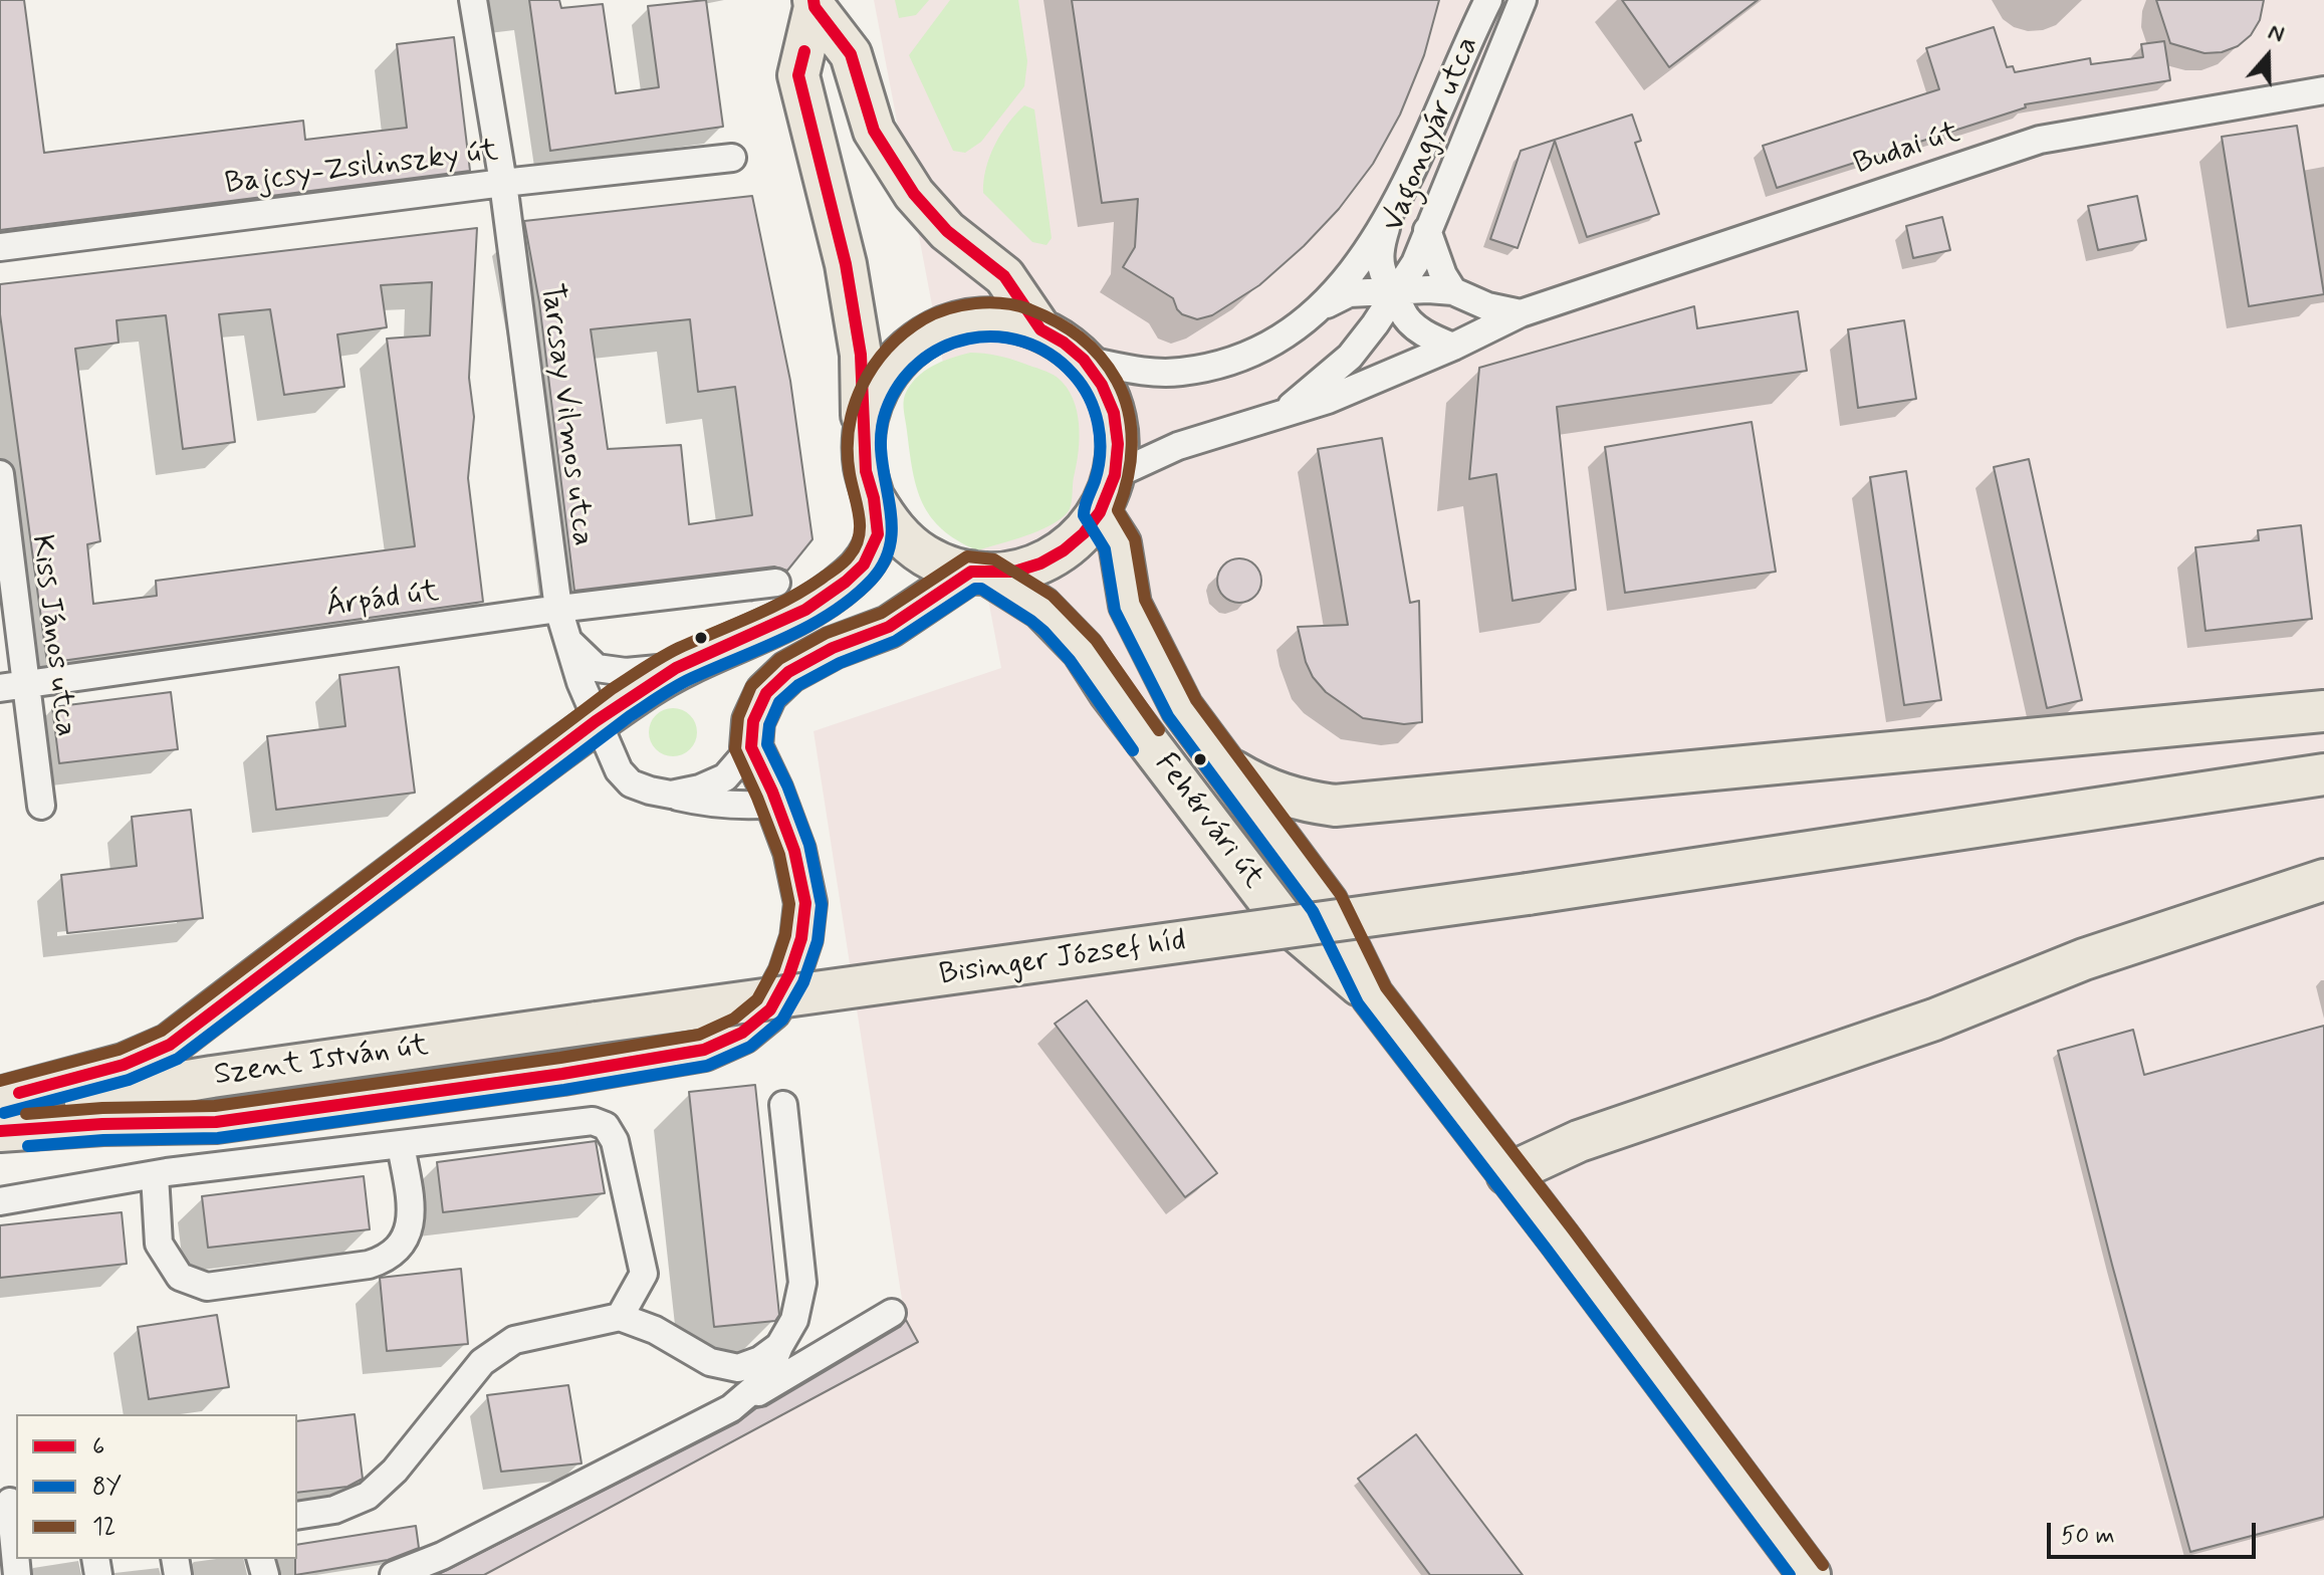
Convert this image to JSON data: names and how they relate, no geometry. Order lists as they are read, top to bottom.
{
  "streets": {
    "main road": ["Fehérvári út", "Bisinger József híd", "Szent István út"],
    "street": [
      "Vagongyár utca",
      "Budai út",
      "Bajcsy-Zsilinszky út",
      "Tarcsay Vilmos utca",
      "Árpád út",
      "Kiss János utca"
    ]
  },
  "crossings": [
    ["Vagongyár utca", "Budai út"],
    ["Budai út", "Fehérvári út"],
    ["Bajcsy-Zsilinszky út", "Tarcsay Vilmos utca"],
    ["Tarcsay Vilmos utca", "Árpád út"],
    ["Árpád út", "Kiss János utca"],
    ["Bisinger József híd", "Szent István út"]
  ],
  "lines": ["transit line 6", "transit line 12", "transit line 8Y"],
  "legend": ["6", "8Y", "12"],
  "scale_bar": "50 m",
  "north": "top"
}
